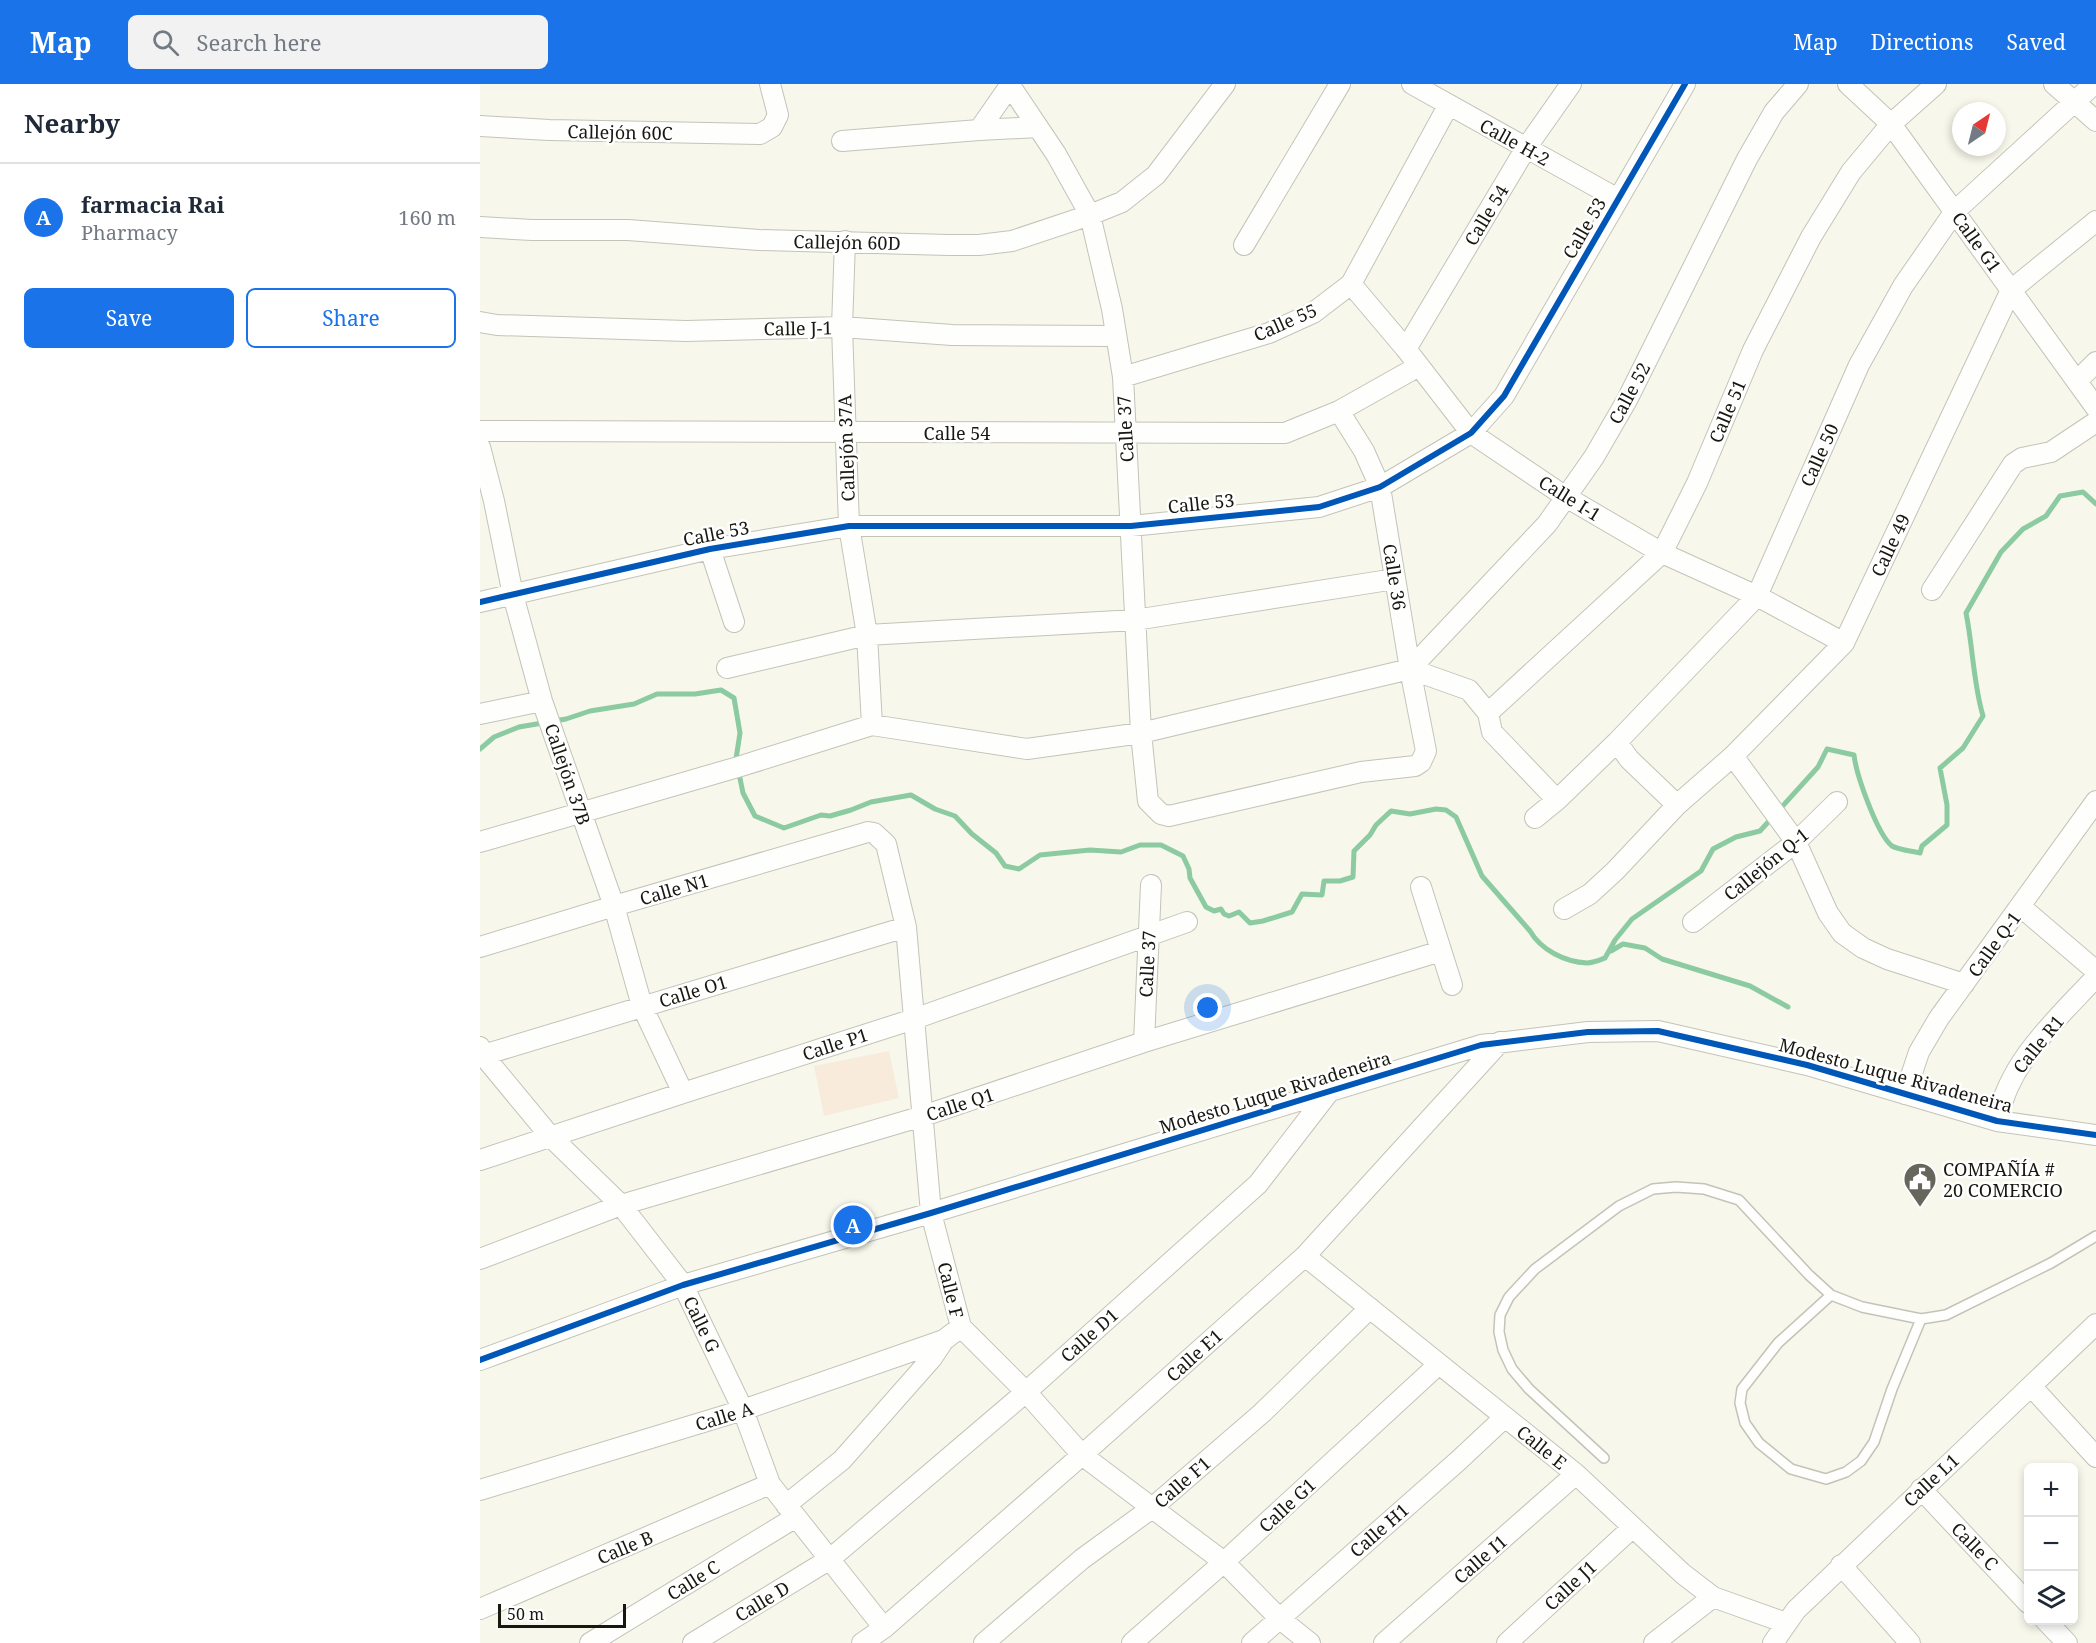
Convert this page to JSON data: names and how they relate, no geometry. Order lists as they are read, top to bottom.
{
  "streets": {
    "street": [
      "Callejón 60C",
      "Calle H-2",
      "Calle 54",
      "Calle 53",
      "Callejón 60D",
      "Calle G1",
      "Calle 55",
      "Calle J-1",
      "Calle 52",
      "Calle 51",
      "Calle 37",
      "Callejón 37A",
      "Calle 50",
      "Calle I-1",
      "Calle 49",
      "Calle 36",
      "Callejón 37B",
      "Callejón Q-1",
      "Calle N1",
      "Calle Q-1",
      "Calle O1",
      "Calle P1",
      "Calle R1",
      "Modesto Luque Rivadeneira",
      "Calle Q1",
      "Calle F",
      "Calle G",
      "Calle D1",
      "Calle E1",
      "Calle A",
      "Calle E",
      "Calle L1",
      "Calle F1",
      "Calle H1",
      "Calle C",
      "Calle B",
      "Calle I1",
      "Calle J1",
      "Calle D"
    ]
  },
  "crossings": [
    ["Calle H-2", "Calle 54"],
    ["Calle H-2", "Calle 53"],
    ["Calle H-2", "Calle 55"],
    ["Calle 54", "Calle 37"],
    ["Calle 54", "Callejón 37A"],
    ["Calle 54", "Calle I-1"],
    ["Calle 54", "Calle 36"],
    ["Calle 53", "Calle 37"],
    ["Calle 53", "Callejón 37A"],
    ["Calle 53", "Calle I-1"],
    ["Calle 53", "Calle 36"],
    ["Calle 53", "Callejón 37B"],
    ["Callejón 60D", "Calle 37"],
    ["Callejón 60D", "Callejón 37A"],
    ["Calle G1", "Calle 51"],
    ["Calle G1", "Calle 50"],
    ["Calle G1", "Calle 49"],
    ["Calle G1", "Calle F"],
    ["Calle G1", "Calle E"],
    ["Calle 55", "Calle 37"],
    ["Calle 55", "Calle I-1"],
    ["Calle J-1", "Calle 37"],
    ["Calle J-1", "Callejón 37A"],
    ["Calle 52", "Calle I-1"],
    ["Calle 52", "Calle 36"],
    ["Calle 51", "Calle I-1"],
    ["Calle 37", "Calle 36"],
    ["Calle 37", "Calle P1"],
    ["Calle 37", "Calle Q1"],
    ["Calle 50", "Calle I-1"],
    ["Calle I-1", "Calle 49"],
    ["Callejón 37B", "Calle N1"],
    ["Callejón 37B", "Calle O1"],
    ["Callejón 37B", "Calle P1"],
    ["Calle N1", "Calle F"],
    ["Calle Q-1", "Modesto Luque Rivadeneira"],
    ["Calle O1", "Calle F"],
    ["Calle O1", "Calle G"],
    ["Calle P1", "Calle F"],
    ["Calle P1", "Calle G"],
    ["Calle R1", "Modesto Luque Rivadeneira"],
    ["Modesto Luque Rivadeneira", "Calle F"],
    ["Modesto Luque Rivadeneira", "Calle G"],
    ["Modesto Luque Rivadeneira", "Calle D1"],
    ["Modesto Luque Rivadeneira", "Calle E1"],
    ["Calle Q1", "Calle F"],
    ["Calle Q1", "Calle G"],
    ["Calle F", "Calle D1"],
    ["Calle F", "Calle E1"],
    ["Calle F", "Calle A"],
    ["Calle F", "Calle F1"],
    ["Calle F", "Calle H1"],
    ["Calle G", "Calle D1"],
    ["Calle G", "Calle E1"],
    ["Calle G", "Calle A"],
    ["Calle G", "Calle C"],
    ["Calle G", "Calle B"],
    ["Calle G", "Calle D"],
    ["Calle D1", "Calle D"],
    ["Calle E1", "Calle E"],
    ["Calle A", "Calle C"],
    ["Calle E", "Calle L1"],
    ["Calle E", "Calle F1"],
    ["Calle E", "Calle H1"],
    ["Calle E", "Calle I1"],
    ["Calle E", "Calle J1"],
    ["Calle L1", "Calle C"]
  ],
  "places": {
    "public building": ["COMPAÑÍA # 20 COMERCIO"]
  },
  "scale_bar": "50 m",
  "north": "top right",
  "page": {
    "header": "Map",
    "search": "Search here",
    "nav": ["Map", "Directions", "Saved"],
    "heading": "Nearby",
    "list": [
      {
        "mark": "A",
        "name": "farmacia Rai",
        "note": "Pharmacy",
        "value": "160 m"
      }
    ],
    "buttons": ["Save", "Share"],
    "pins": "A",
    "map_buttons": ["+", "−"],
    "scale": "50 m"
  }
}
